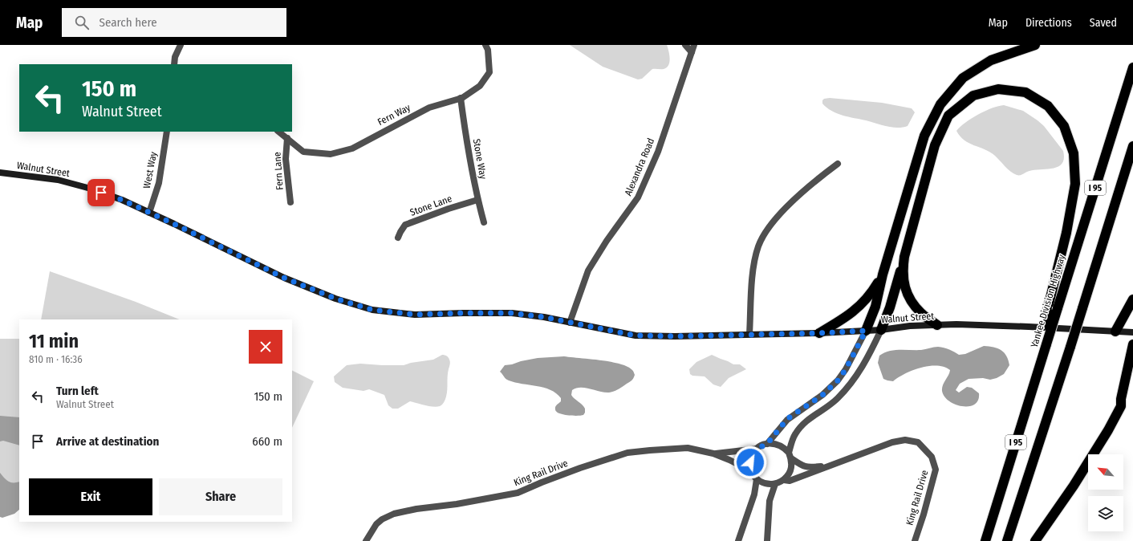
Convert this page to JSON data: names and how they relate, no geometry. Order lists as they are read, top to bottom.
{
  "streets": {
    "highway": ["I 95", "Yankee Division Highway"],
    "main road": ["Walnut Street"],
    "street": [
      "Fern Way",
      "Stone Way",
      "Alexandra Road",
      "West Way",
      "Fern Lane",
      "Stone Lane",
      "King Rail Drive"
    ]
  },
  "crossings": [
    ["Fern Way", "Stone Way"],
    ["Fern Way", "Fern Lane"],
    ["Stone Way", "Stone Lane"],
    ["Alexandra Road", "Walnut Street"],
    ["Walnut Street", "West Way"]
  ],
  "north": "top left",
  "page": {
    "header": "Map",
    "search": "Search here",
    "nav": ["Map", "Directions", "Saved"],
    "turn": ["150 m", "Walnut Street"],
    "heading": ["11 min", "810 m · 16:36"],
    "list": [
      {
        "name": "Turn left",
        "note": "Walnut Street",
        "value": "150 m"
      },
      {
        "name": "Arrive at destination",
        "value": "660 m"
      }
    ],
    "buttons": ["Exit", "Share"]
  }
}
